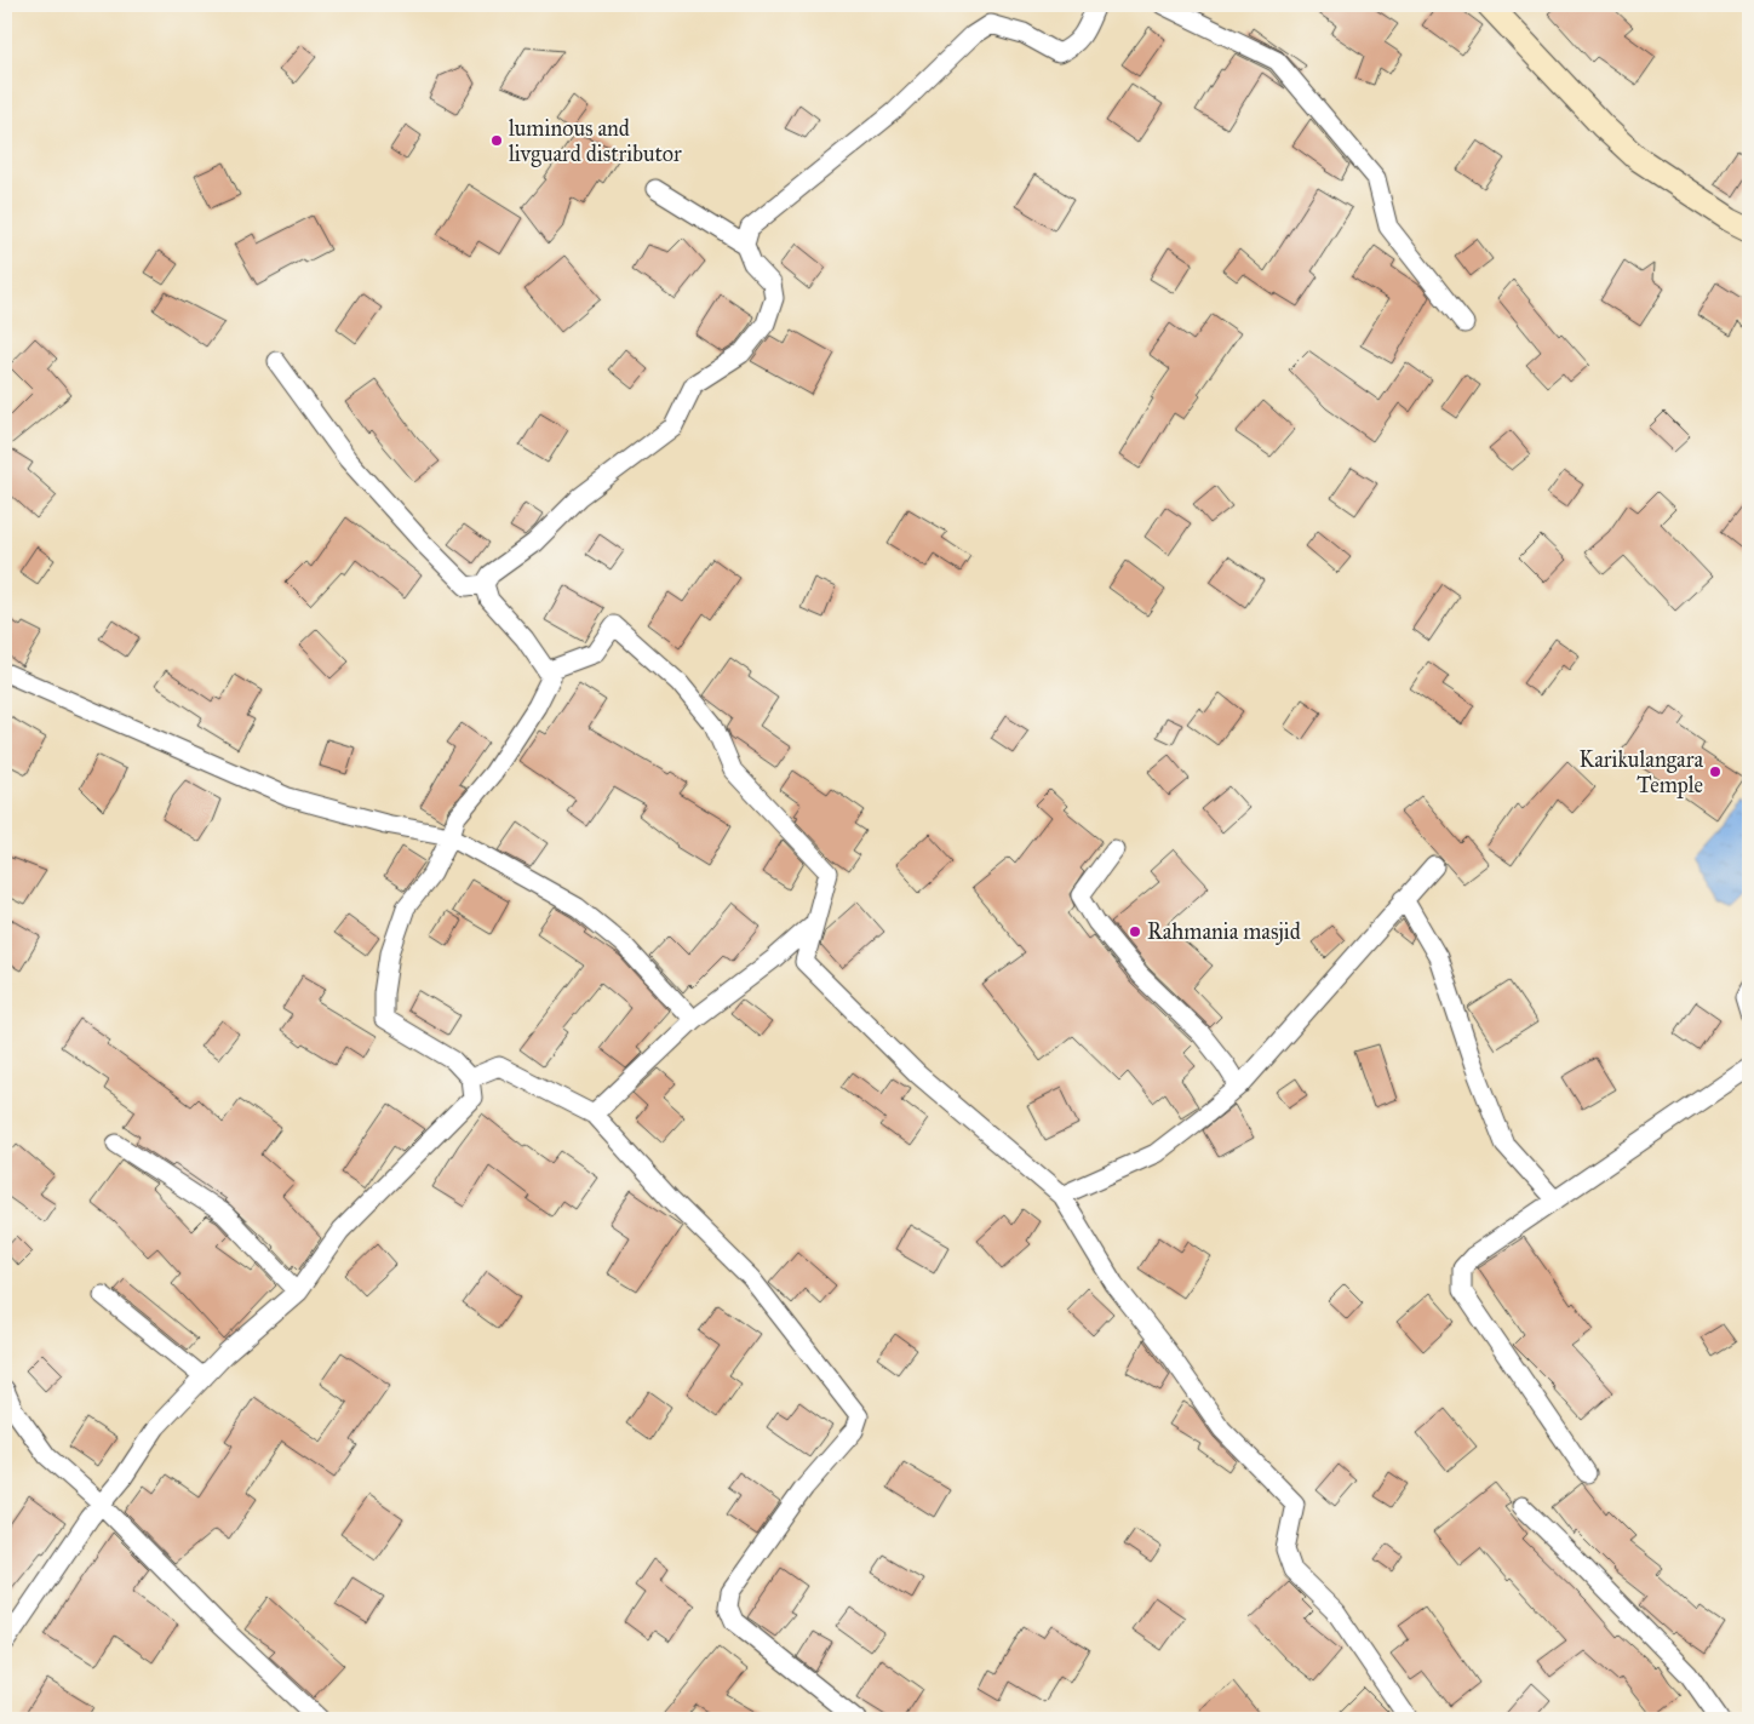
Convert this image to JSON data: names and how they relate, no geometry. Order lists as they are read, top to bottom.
{
  "places": ["luminous and livguard distributor", "Karikulangara Temple", "Rahmania masjid"]
}
